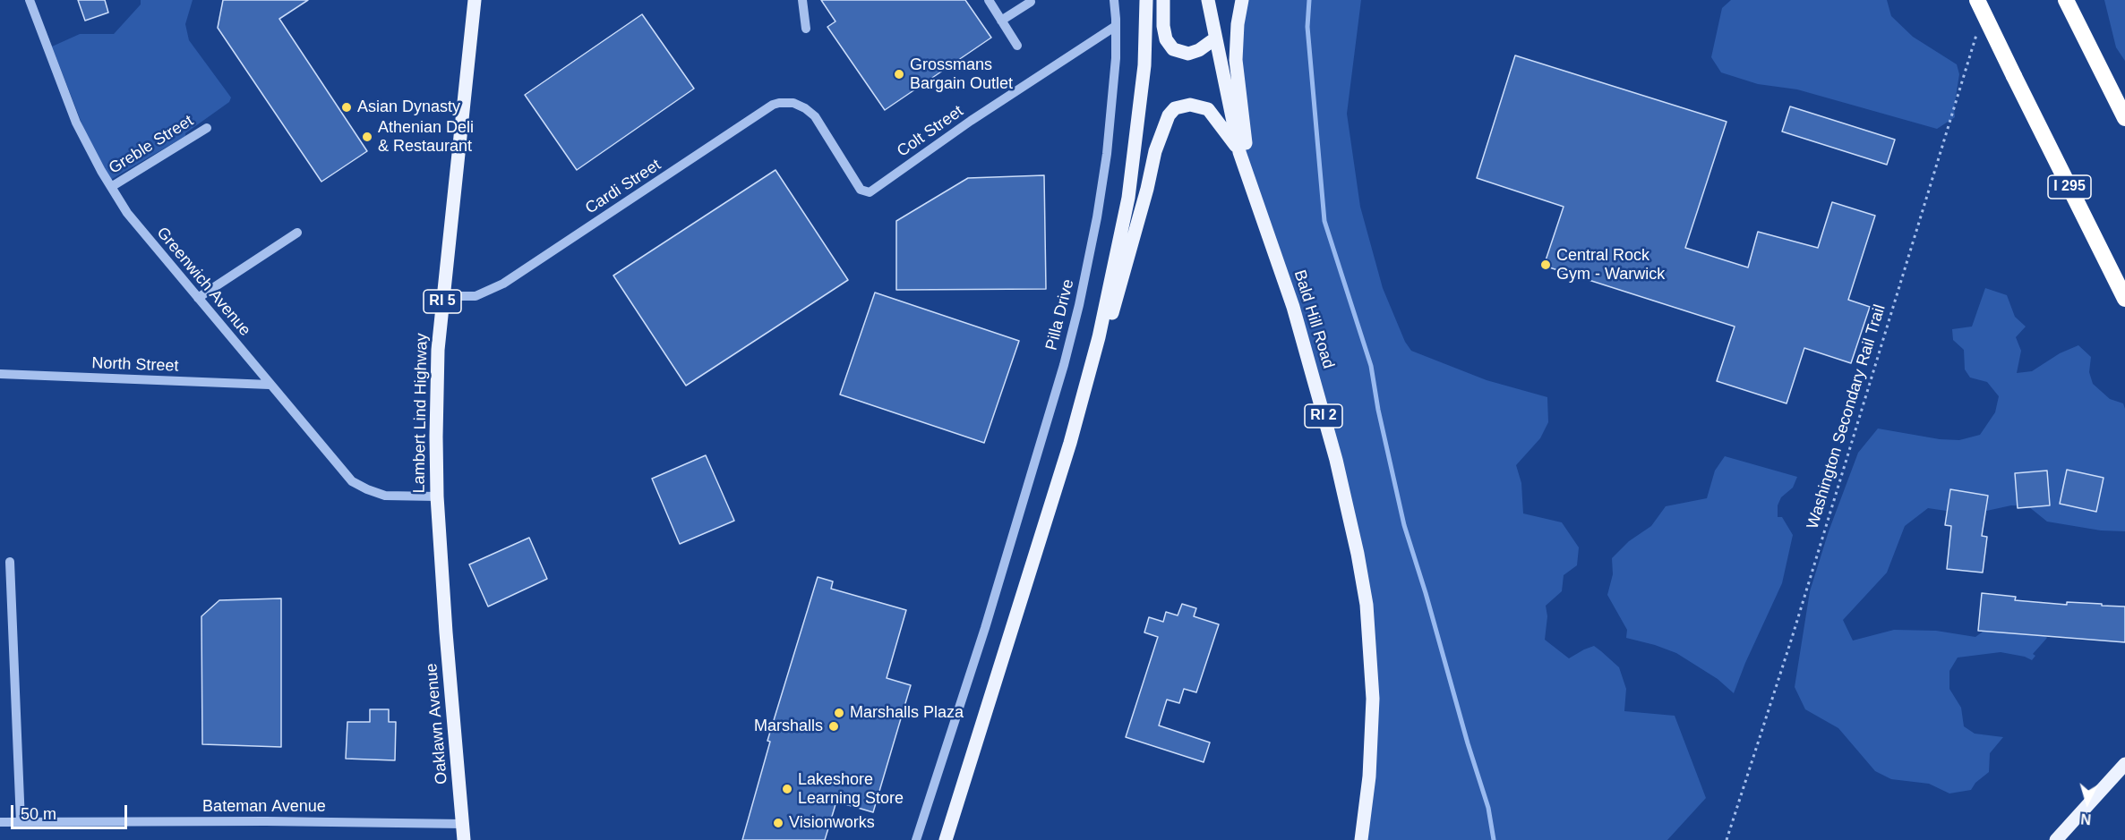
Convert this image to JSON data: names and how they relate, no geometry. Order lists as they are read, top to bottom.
{
  "streets": {
    "highway": ["I 295"],
    "main road": [
      "RI 5",
      "Bald Hill Road",
      "Lambert Lind Highway",
      "RI 2",
      "Oaklawn Avenue"
    ],
    "street": [
      "Colt Street",
      "Greble Street",
      "Cardi Street",
      "Greenwich Avenue",
      "Pilla Drive",
      "North Street",
      "Bateman Avenue"
    ],
    "path": ["Washington Secondary Rail Trail"]
  },
  "crossings": [
    ["Colt Street", "Cardi Street"],
    ["Colt Street", "Pilla Drive"],
    ["Greble Street", "Greenwich Avenue"],
    ["Cardi Street", "Lambert Lind Highway"],
    ["Greenwich Avenue", "North Street"],
    ["Greenwich Avenue", "Lambert Lind Highway"],
    ["Lambert Lind Highway", "Oaklawn Avenue"],
    ["Oaklawn Avenue", "Bateman Avenue"]
  ],
  "places": [
    "Grossmans Bargain Outlet",
    "Asian Dynasty",
    "Athenian Deli & Restaurant",
    "Central Rock Gym - Warwick",
    "Marshalls Plaza",
    "Marshalls",
    "Lakeshore Learning Store",
    "Visionworks"
  ],
  "scale_bar": "50 m",
  "north": "bottom"
}
